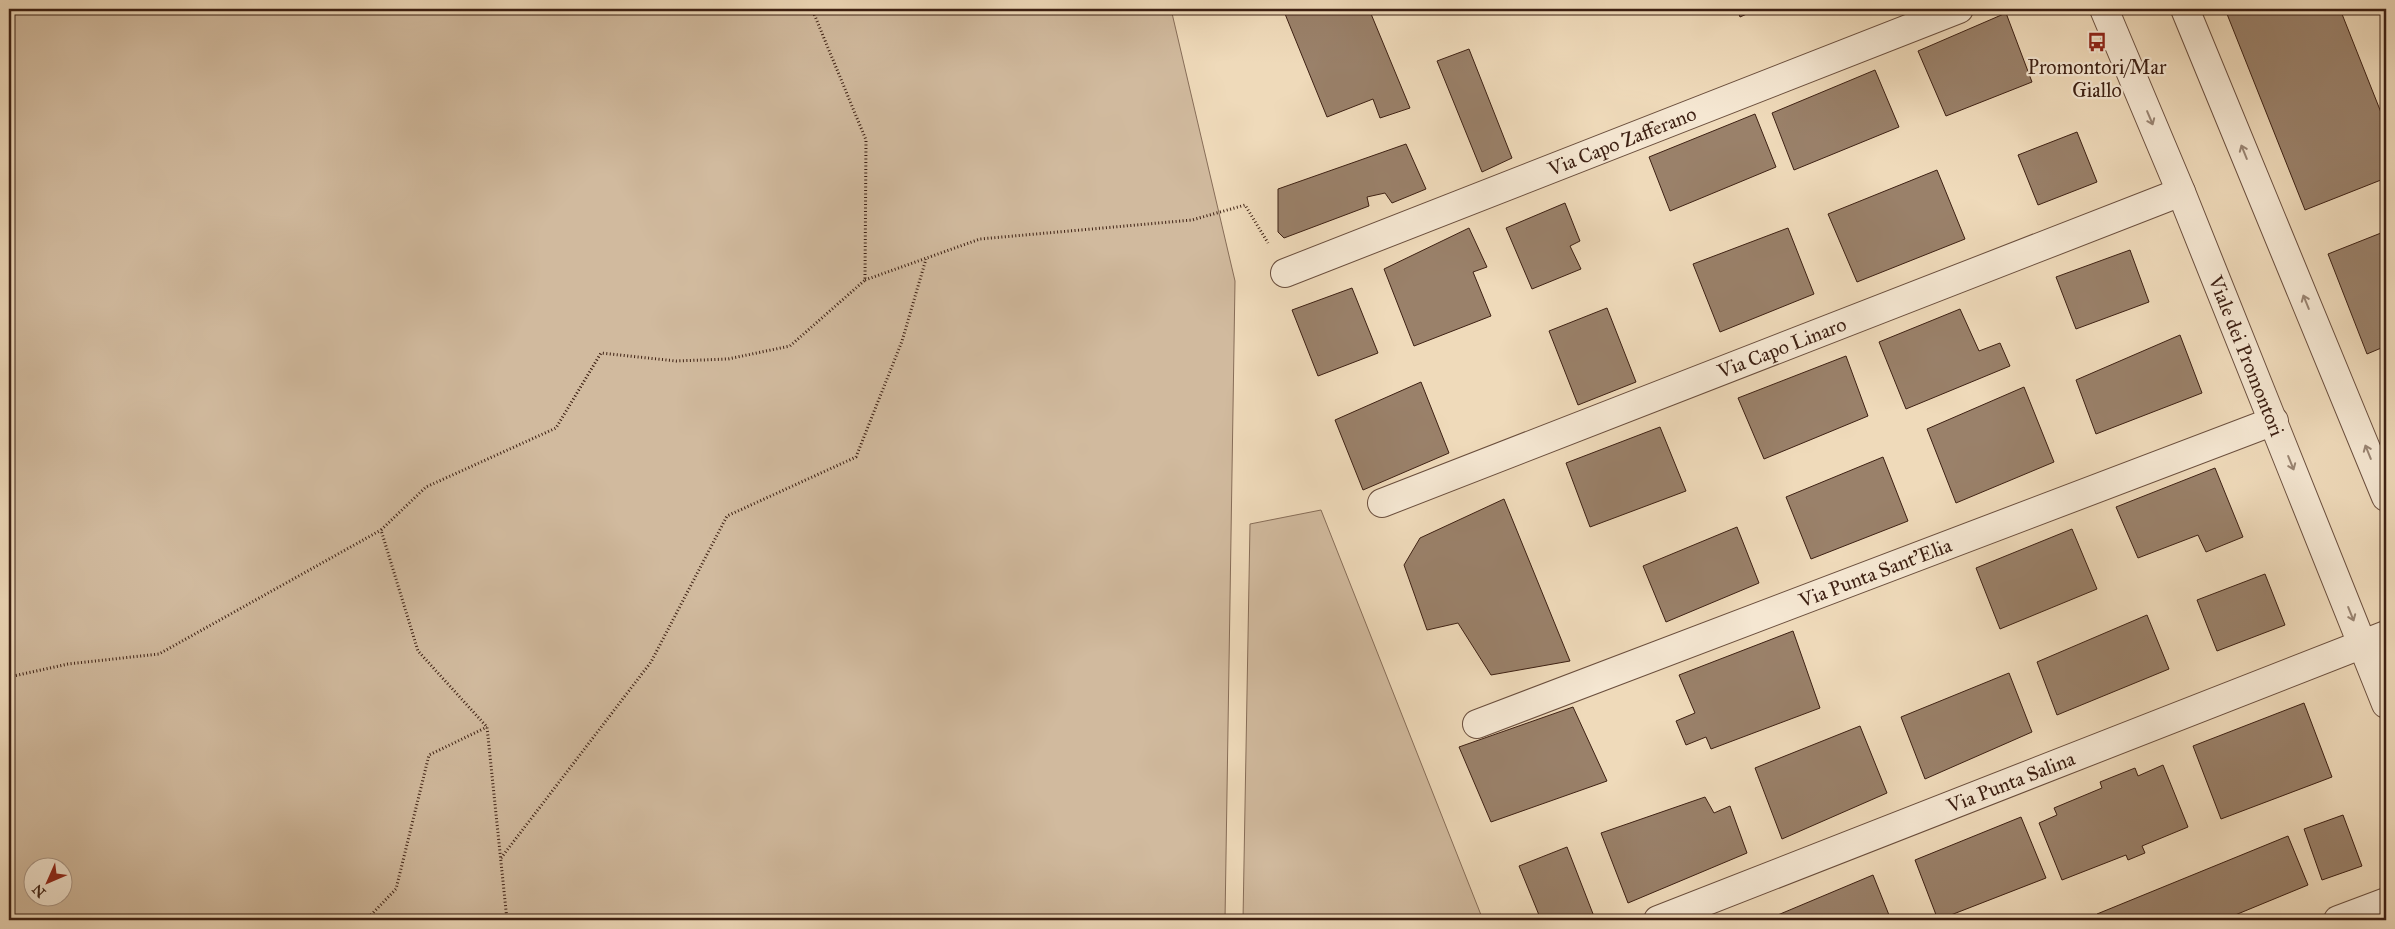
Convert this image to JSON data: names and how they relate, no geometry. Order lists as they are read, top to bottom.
{
  "streets": {
    "street": [
      "Via Capo Zafferano",
      "Via Capo Linaro",
      "Viale dei Promontori",
      "Via Punta Sant'Elia",
      "Via Punta Salina"
    ]
  },
  "crossings": [
    ["Via Capo Linaro", "Viale dei Promontori"],
    ["Viale dei Promontori", "Via Punta Sant'Elia"],
    ["Viale dei Promontori", "Via Punta Salina"]
  ],
  "places": {
    "bus stop": ["Promontori/Mar Giallo"]
  },
  "north": "bottom left"
}
